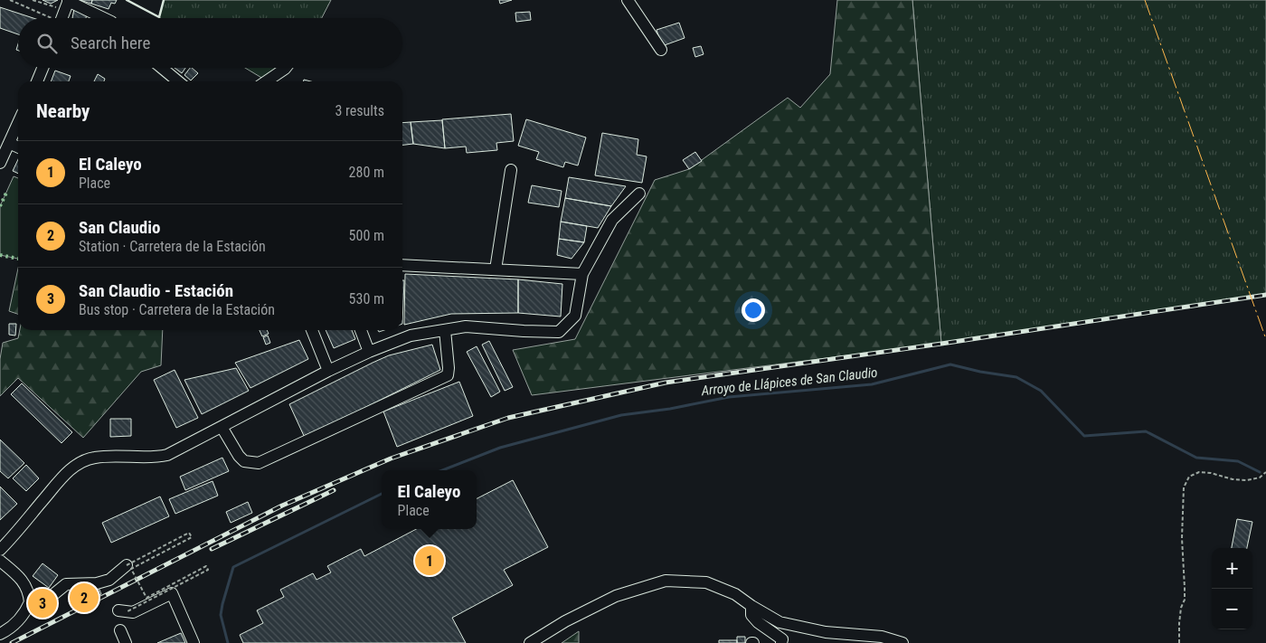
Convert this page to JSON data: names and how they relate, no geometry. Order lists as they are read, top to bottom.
{
  "water": ["Arroyo de Llápices de San Claudio"],
  "page": {
    "search": "Search here",
    "heading": ["Nearby", "3 results"],
    "list": [
      {
        "mark": "1",
        "name": "El Caleyo",
        "note": "Place",
        "value": "280 m"
      },
      {
        "mark": "2",
        "name": "San Claudio",
        "note": "Station · Carretera de la Estación",
        "value": "500 m"
      },
      {
        "mark": "3",
        "name": "San Claudio - Estación",
        "note": "Bus stop · Carretera de la Estación",
        "value": "530 m"
      }
    ],
    "popup": ["El Caleyo", "Place"],
    "pins": ["1", "2", "3"],
    "map_buttons": ["+", "−"]
  }
}
